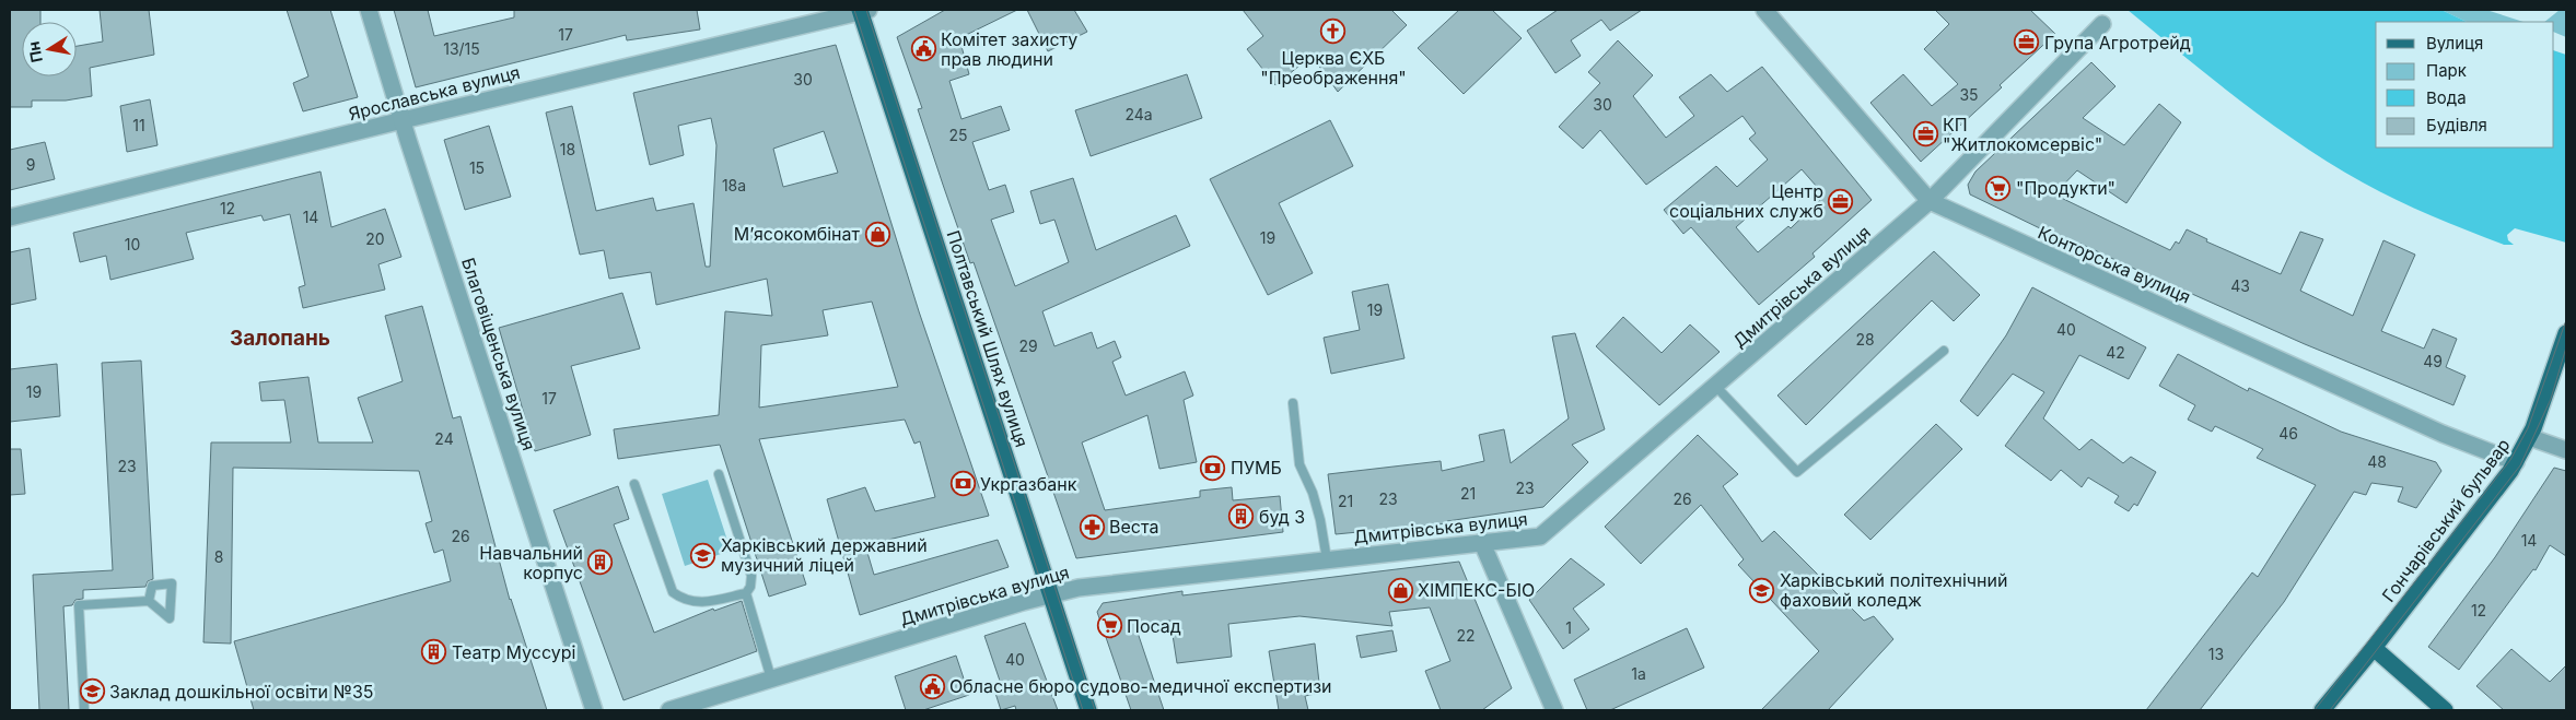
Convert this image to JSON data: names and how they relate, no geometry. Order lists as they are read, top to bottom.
{
  "streets": {
    "main road": ["Полтавський Шлях вулиця", "Гончарівський бульвар"],
    "street": [
      "Ярославська вулиця",
      "Конторська вулиця",
      "Дмитрівська вулиця",
      "Благовіщенська вулиця"
    ]
  },
  "crossings": [
    ["Ярославська вулиця", "Полтавський Шлях вулиця"],
    ["Ярославська вулиця", "Благовіщенська вулиця"],
    ["Конторська вулиця", "Дмитрівська вулиця"],
    ["Конторська вулиця", "Гончарівський бульвар"],
    ["Дмитрівська вулиця", "Полтавський Шлях вулиця"]
  ],
  "districts": ["Залопань"],
  "places": {
    "church": ["Церква ЄХБ \"Преображення\""],
    "office": ["Група Агротрейд", "КП \"Житлокомсервіс\"", "Центр соціальних служб"],
    "public building": ["Комітет захисту прав людини", "Обласне бюро судово-медичної експертизи"],
    "supermarket": ["\"Продукти\"", "Посад"],
    "shop": ["М’ясокомбінат", "ХІМПЕКС-БІО"],
    "bank": ["ПУМБ", "Укргазбанк"],
    "building": ["буд 3", "Навчальний корпус", "Театр Муссурі"],
    "pharmacy": ["Веста"],
    "school or university": ["Харківський державний музичний ліцей", "Харківський політехнічний фаховий коледж", "Заклад дошкільної освіти №35"]
  },
  "house_numbers": [
    "17",
    "13/15",
    "30",
    "35",
    "30",
    "24а",
    "11",
    "25",
    "18",
    "9",
    "15",
    "18а",
    "12",
    "14",
    "19",
    "20",
    "10",
    "43",
    "19",
    "40",
    "28",
    "29",
    "42",
    "49",
    "19",
    "17",
    "46",
    "24",
    "48",
    "23",
    "23",
    "21",
    "23",
    "26",
    "21",
    "26",
    "14",
    "8",
    "12",
    "1",
    "22",
    "13",
    "40",
    "1а"
  ],
  "legend": [
    "Вулиця",
    "Парк",
    "Вода",
    "Будівля"
  ],
  "north": "left"
}
